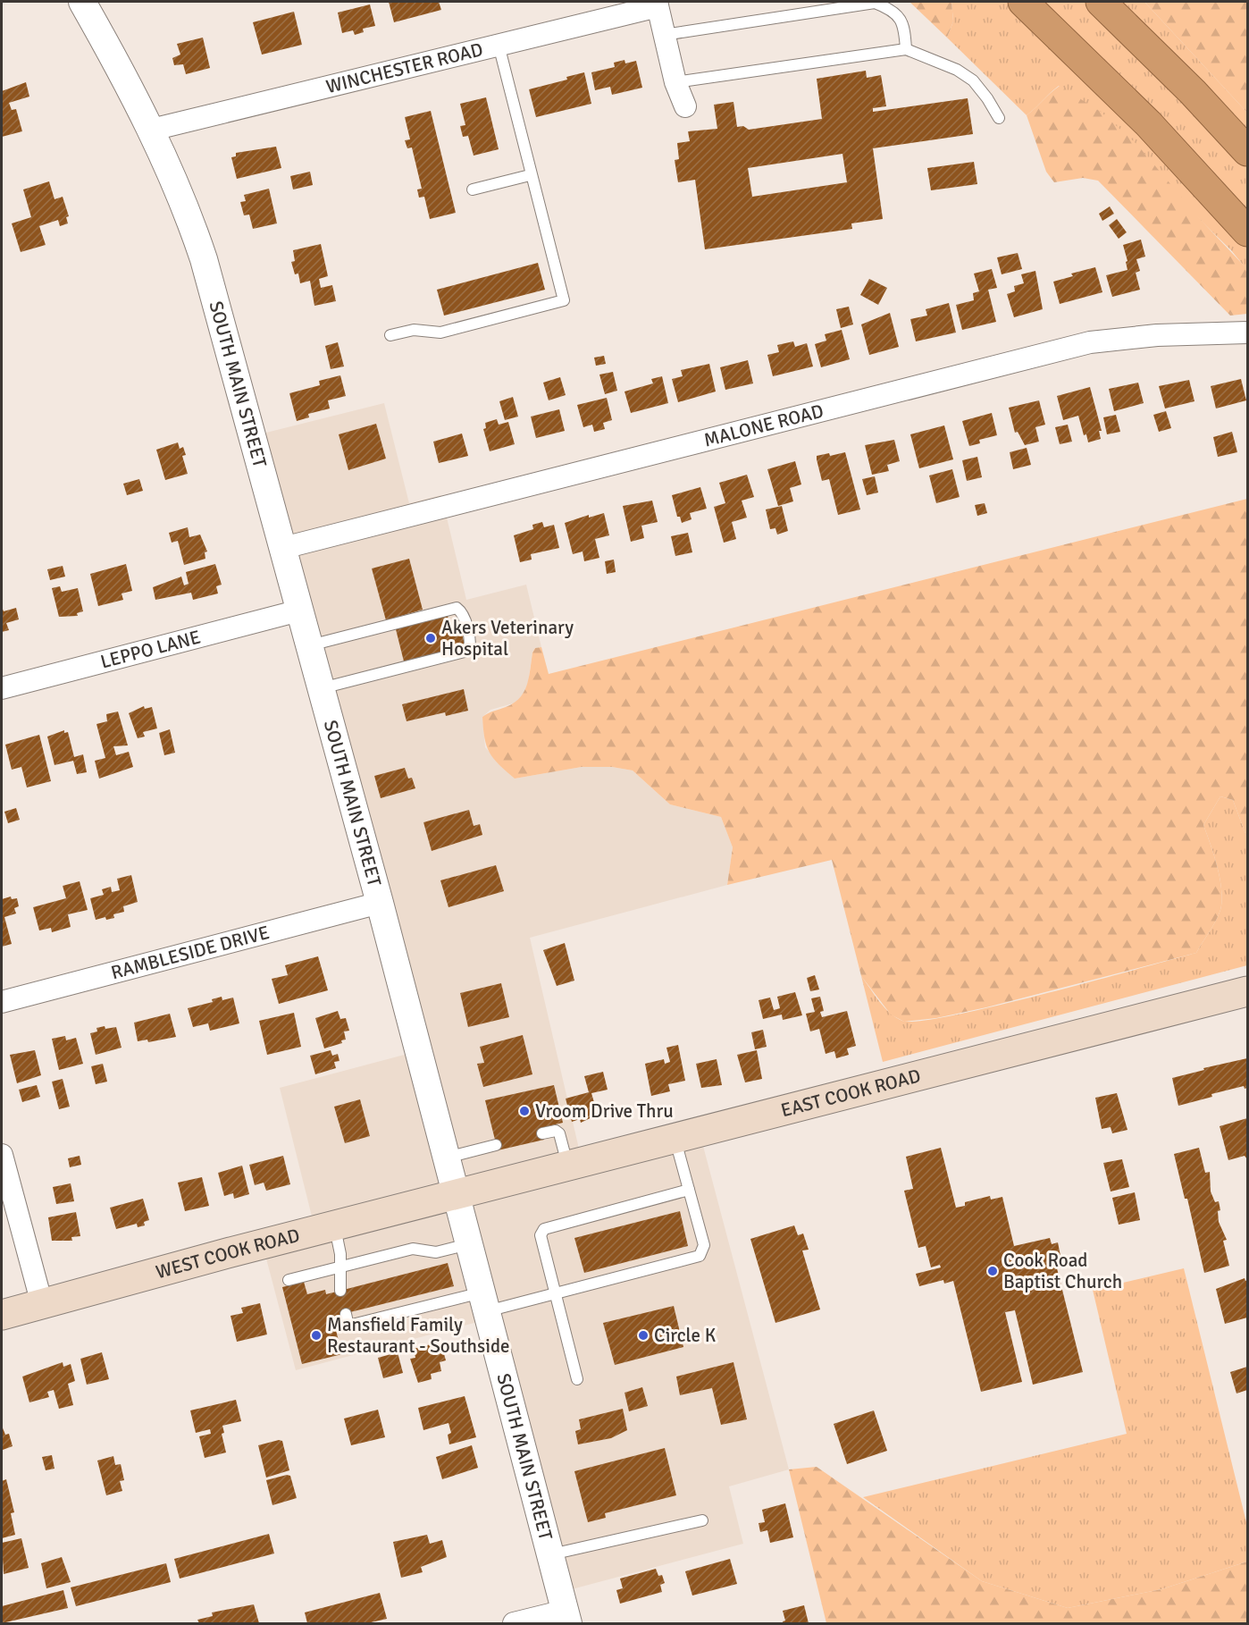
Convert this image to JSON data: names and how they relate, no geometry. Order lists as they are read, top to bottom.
{
  "streets": {
    "main road": ["EAST COOK ROAD", "WEST COOK ROAD"],
    "street": [
      "WINCHESTER ROAD",
      "SOUTH MAIN STREET",
      "MALONE ROAD",
      "LEPPO LANE",
      "RAMBLESIDE DRIVE"
    ]
  },
  "crossings": [
    ["WINCHESTER ROAD", "SOUTH MAIN STREET"],
    ["SOUTH MAIN STREET", "MALONE ROAD"],
    ["SOUTH MAIN STREET", "LEPPO LANE"],
    ["SOUTH MAIN STREET", "RAMBLESIDE DRIVE"],
    ["SOUTH MAIN STREET", "EAST COOK ROAD"],
    ["SOUTH MAIN STREET", "WEST COOK ROAD"],
    ["EAST COOK ROAD", "WEST COOK ROAD"]
  ],
  "places": [
    "Akers Veterinary Hospital",
    "Vroom Drive Thru",
    "Cook Road Baptist Church",
    "Mansfield Family Restaurant - Southside",
    "Circle K"
  ]
}
